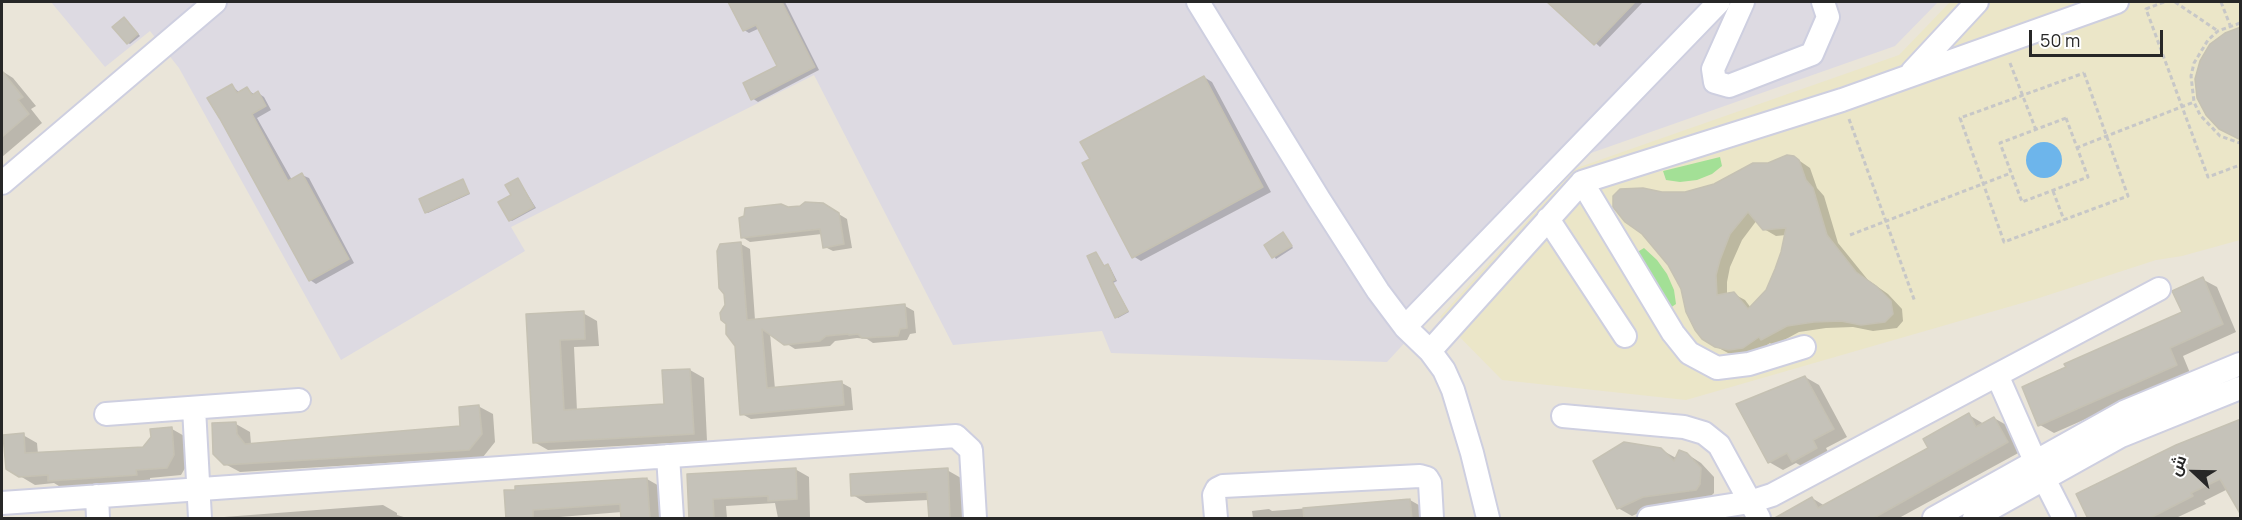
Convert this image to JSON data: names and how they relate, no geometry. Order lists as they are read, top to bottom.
{
  "scale_bar": "50 m",
  "north": "left"
}
